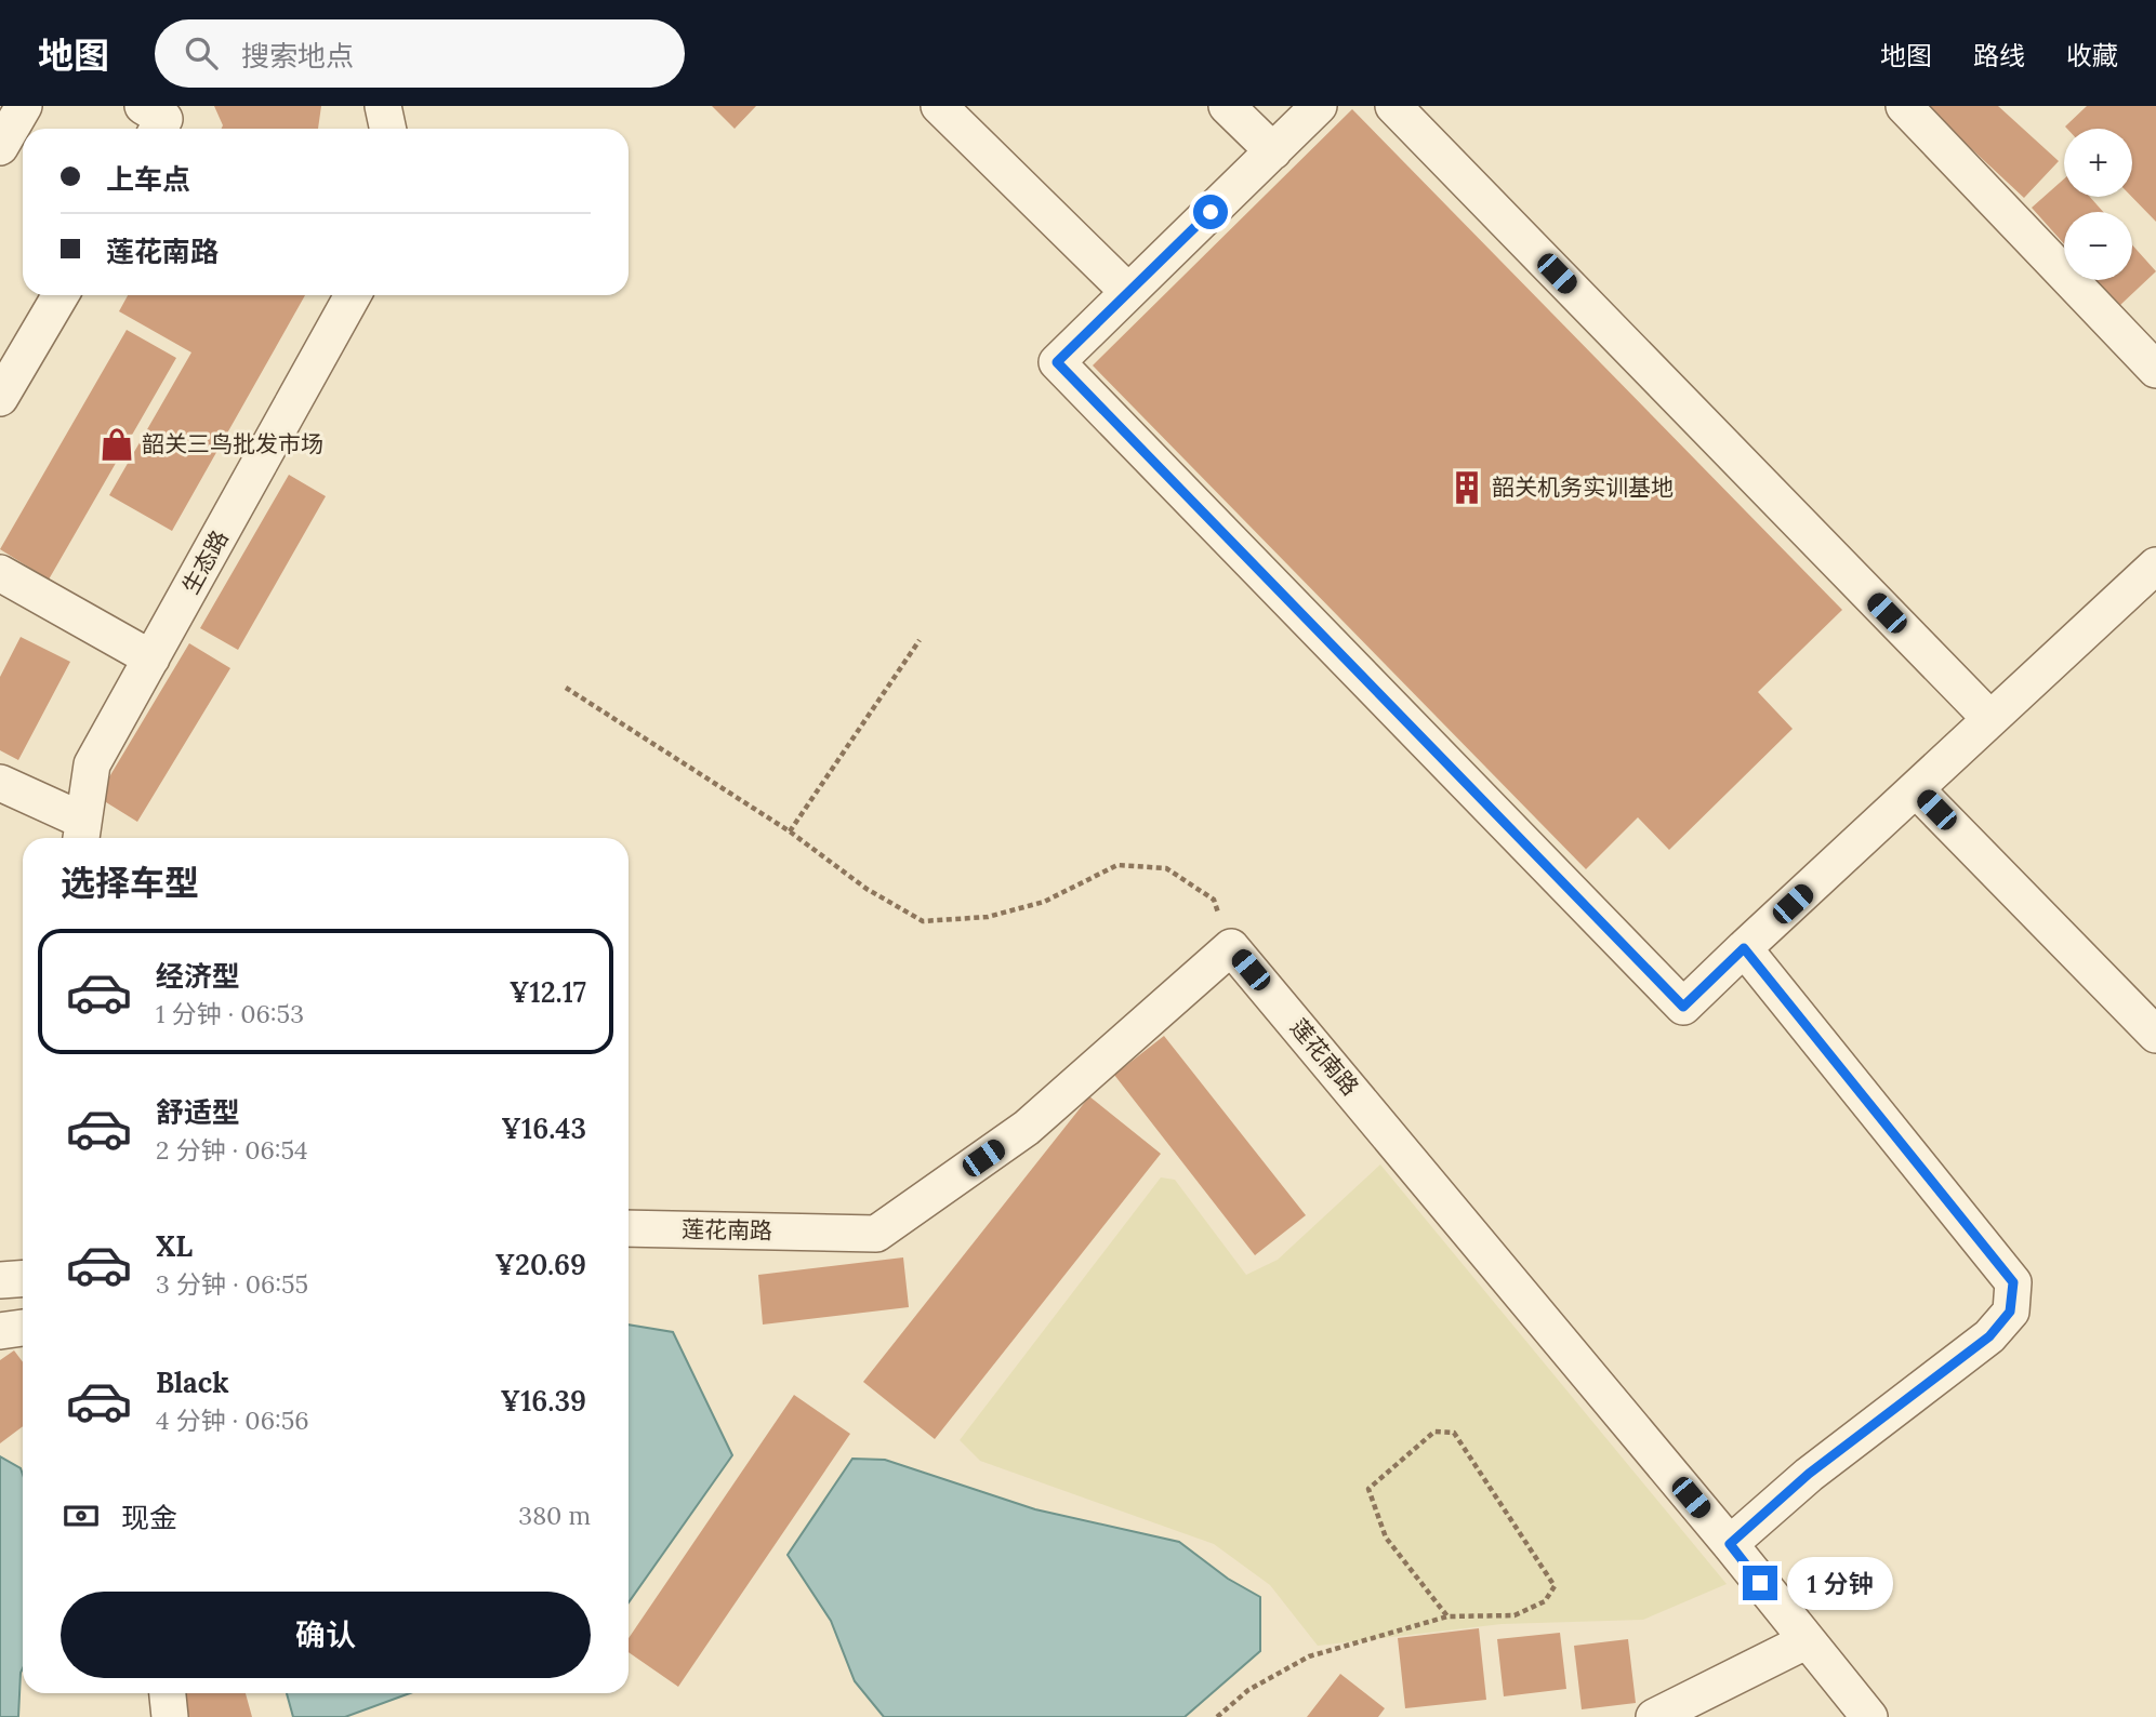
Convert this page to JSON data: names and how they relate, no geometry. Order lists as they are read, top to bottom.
{
  "streets": {
    "street": ["生态路", "莲花南路"]
  },
  "places": {
    "shop": ["韶关三鸟批发市场"],
    "building": ["韶关机务实训基地"]
  },
  "page": {
    "header": "地图",
    "search": "搜索地点",
    "nav": ["地图", "路线", "收藏"],
    "map_buttons": ["+", "−"],
    "banner": ["上车点", "莲花南路"],
    "heading": "选择车型",
    "list": [
      {
        "name": "经济型",
        "note": "1 分钟 · 06:53",
        "value": "¥12.17"
      },
      {
        "name": "舒适型",
        "note": "2 分钟 · 06:54",
        "value": "¥16.43"
      },
      {
        "name": "XL",
        "note": "3 分钟 · 06:55",
        "value": "¥20.69"
      },
      {
        "name": "Black",
        "note": "4 分钟 · 06:56",
        "value": "¥16.39"
      }
    ],
    "pay": ["现金", "380 m"],
    "bubble": "1 分钟",
    "buttons": "确认"
  }
}
